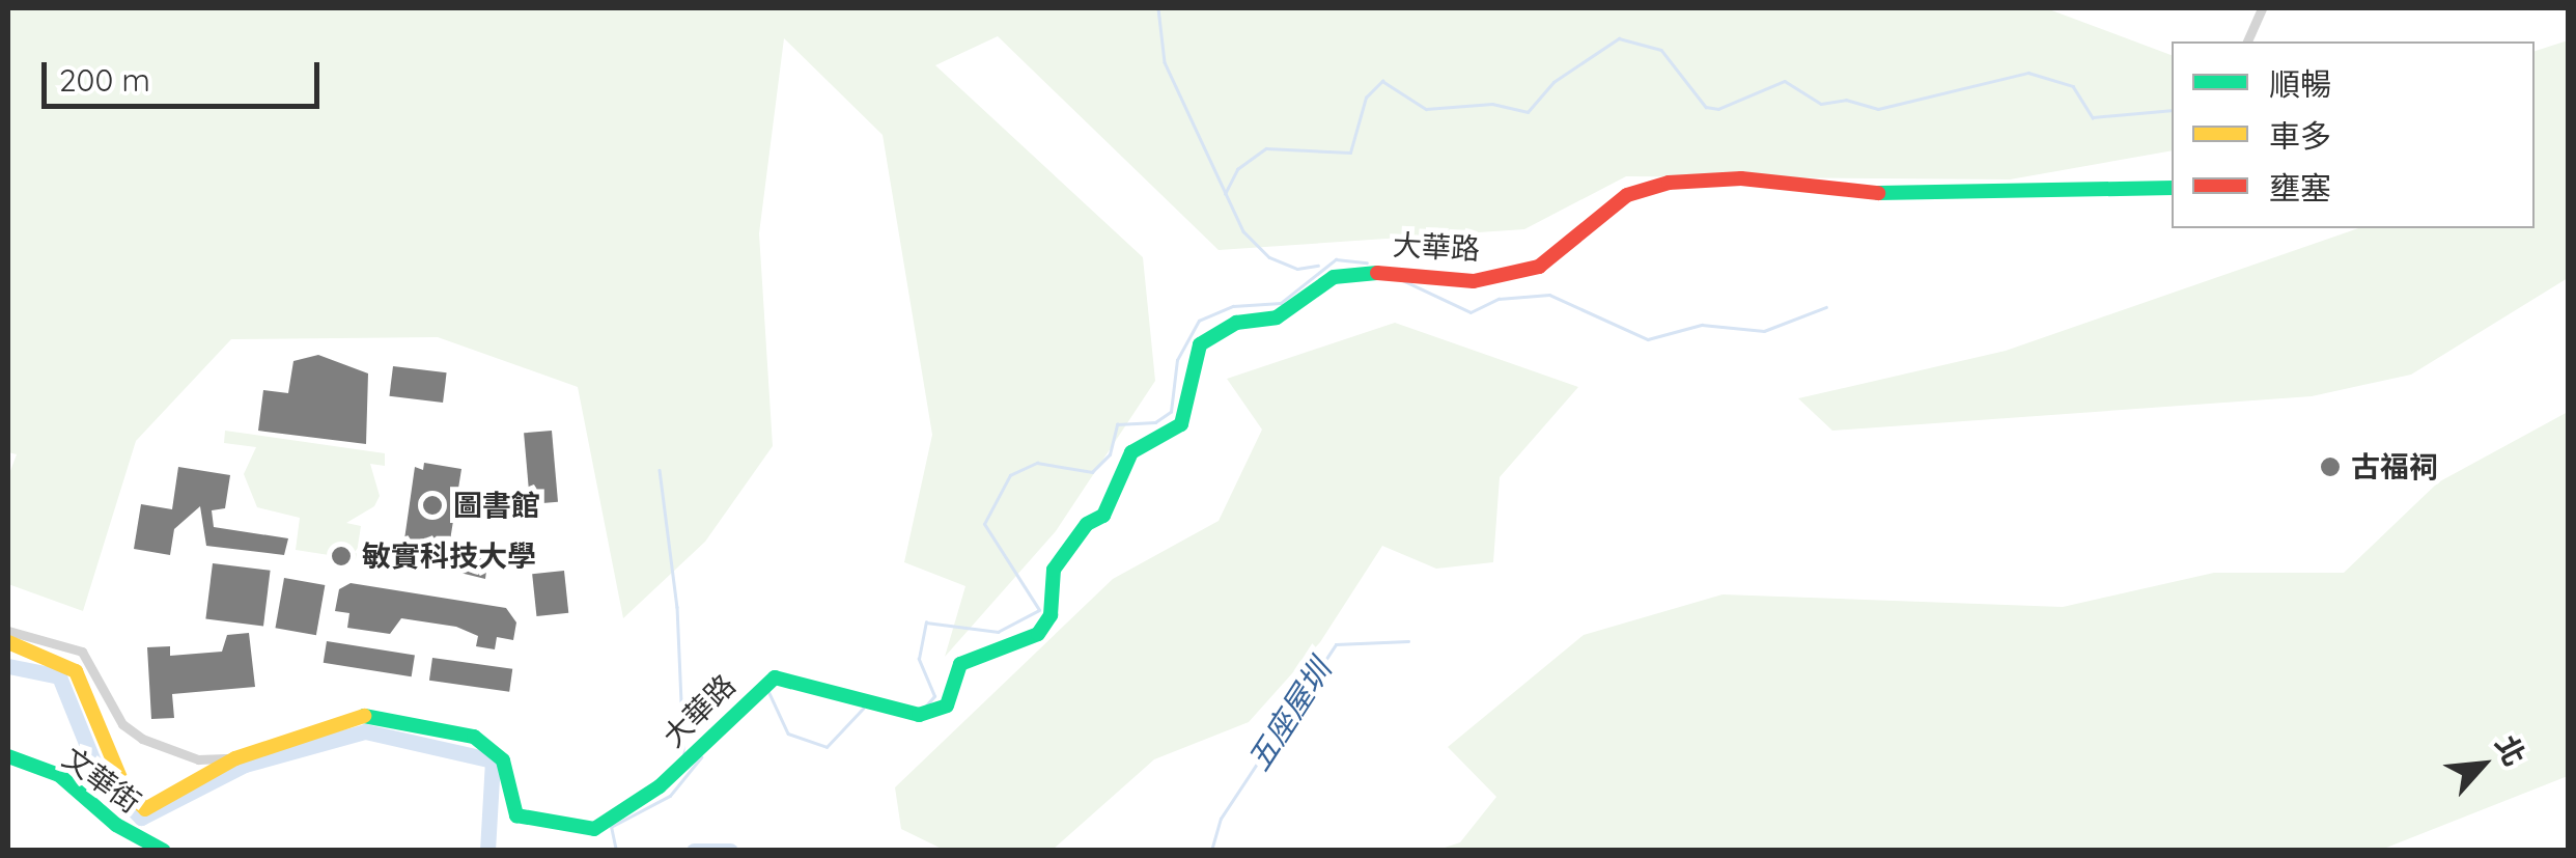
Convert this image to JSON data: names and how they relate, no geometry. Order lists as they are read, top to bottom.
{
  "streets": {
    "street": ["大華路", "文華街"]
  },
  "water": ["五座屋圳"],
  "places": ["古福祠", "圖書館", "敏實科技大學"],
  "legend": ["順暢", "車多", "壅塞"],
  "scale_bar": "200 m",
  "north": "top right"
}
